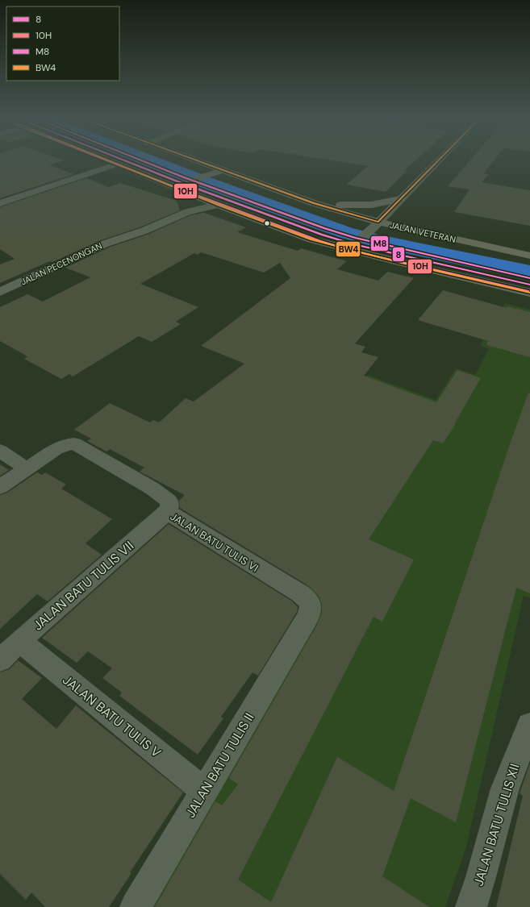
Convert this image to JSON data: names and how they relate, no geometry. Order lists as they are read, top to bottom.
{
  "streets": {
    "main road": ["JALAN VETERAN"],
    "street": [
      "JALAN PECENONGAN",
      "JALAN BATU TULIS VI",
      "JALAN BATU TULIS VII",
      "JALAN BATU TULIS V",
      "JALAN BATU TULIS II",
      "JALAN BATU TULIS XII"
    ]
  },
  "crossings": [
    ["JALAN BATU TULIS VI", "JALAN BATU TULIS VII"],
    ["JALAN BATU TULIS VI", "JALAN BATU TULIS II"],
    ["JALAN BATU TULIS VII", "JALAN BATU TULIS V"],
    ["JALAN BATU TULIS V", "JALAN BATU TULIS II"]
  ],
  "lines": [
    "transit line 8",
    "transit line 10H",
    "transit line M8",
    "transit line BW4"
  ],
  "legend": [
    "8",
    "10H",
    "M8",
    "BW4"
  ]
}
